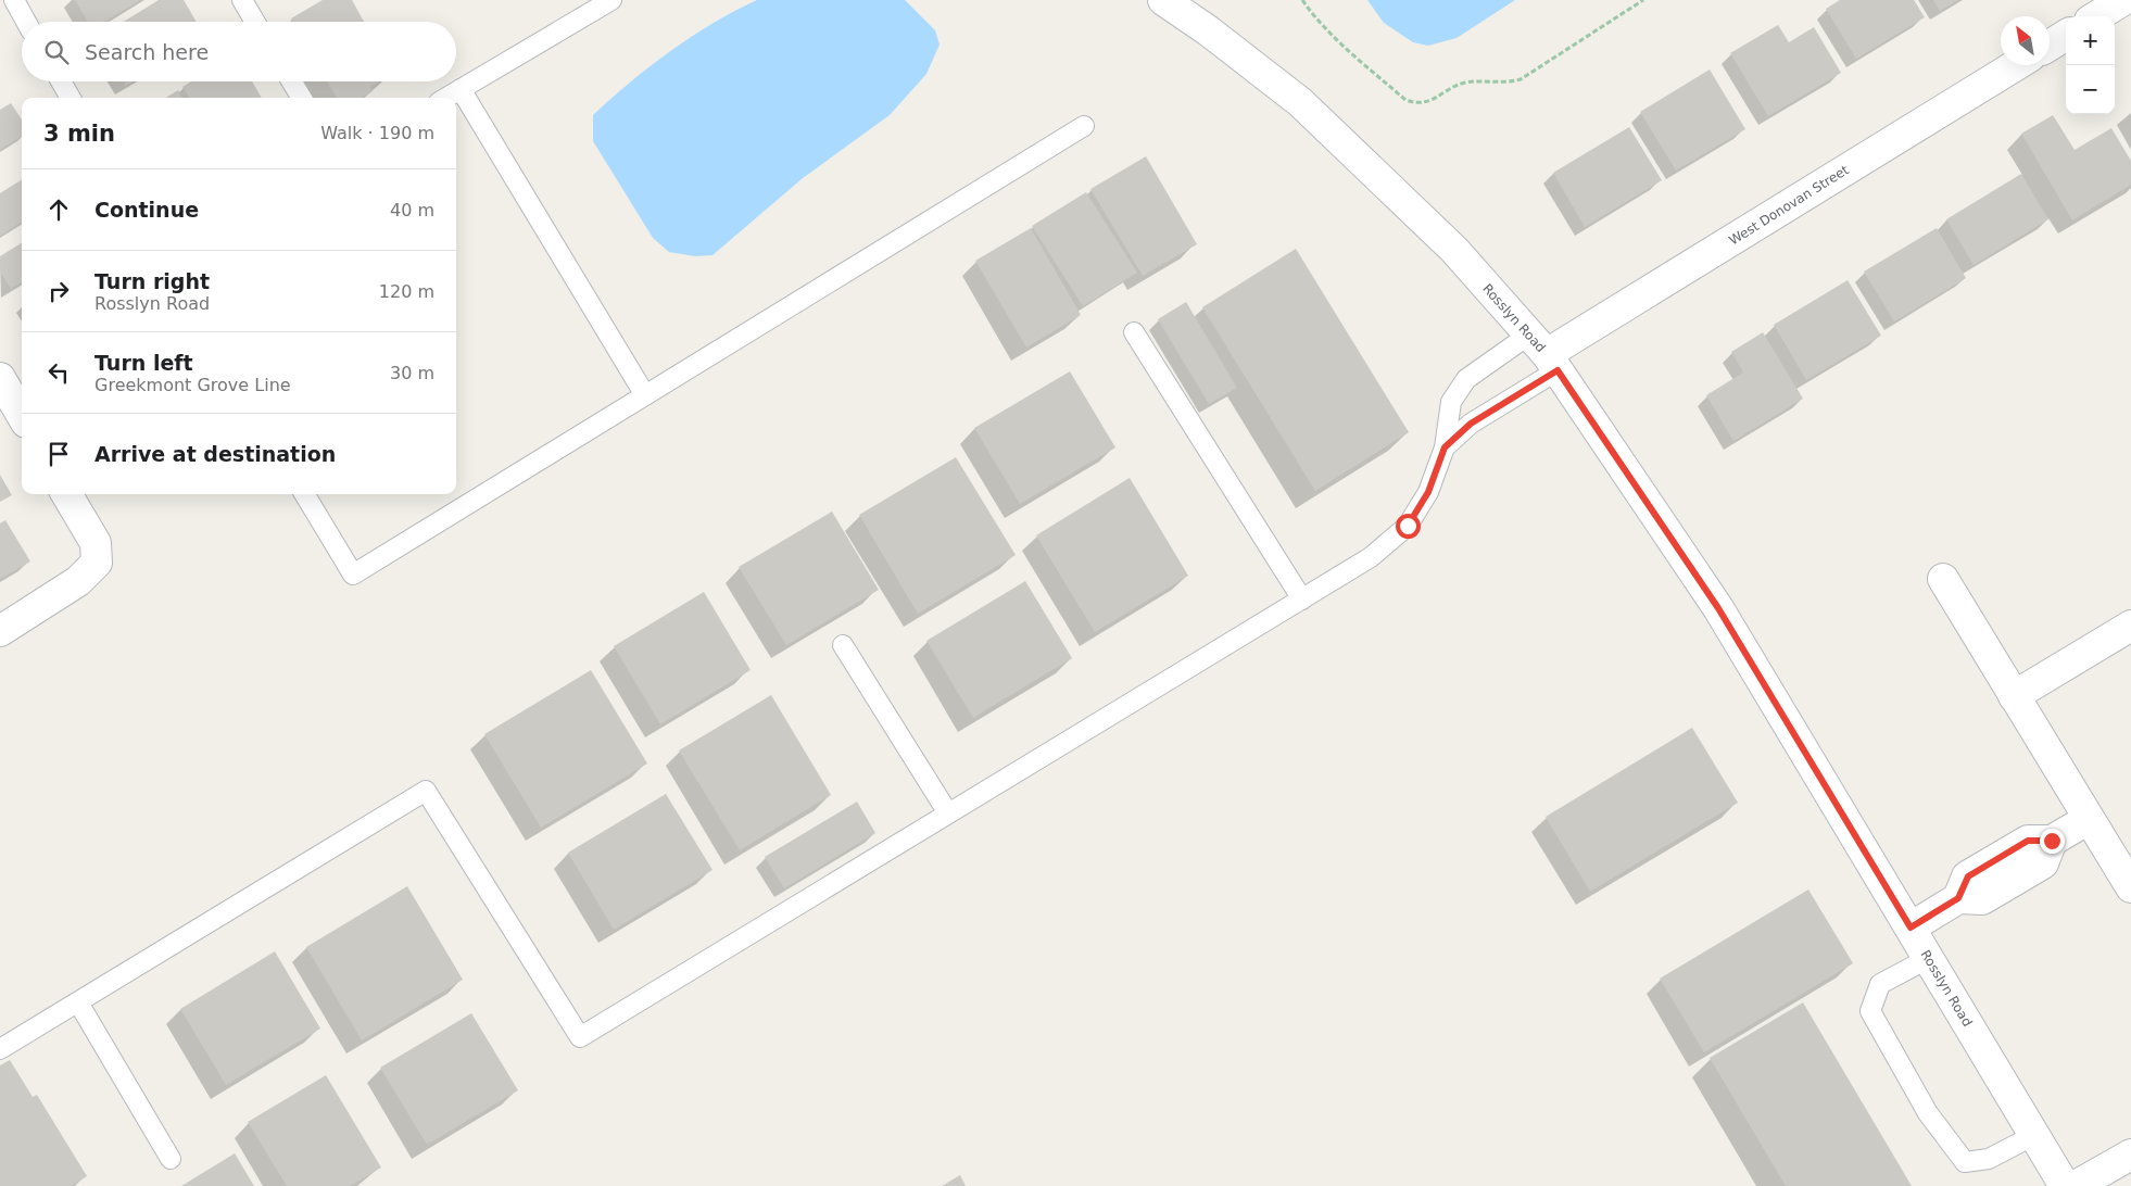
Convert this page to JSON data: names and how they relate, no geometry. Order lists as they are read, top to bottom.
{
  "streets": {
    "street": ["West Donovan Street", "Rosslyn Road"]
  },
  "crossings": [
    ["West Donovan Street", "Rosslyn Road"]
  ],
  "north": "top left",
  "page": {
    "map_buttons": ["+", "−"],
    "search": "Search here",
    "heading": ["3 min", "Walk · 190 m"],
    "list": [
      ["Continue", "40 m"],
      ["Turn right", "Rosslyn Road", "120 m"],
      ["Turn left", "Greekmont Grove Line", "30 m"],
      "Arrive at destination"
    ]
  }
}
